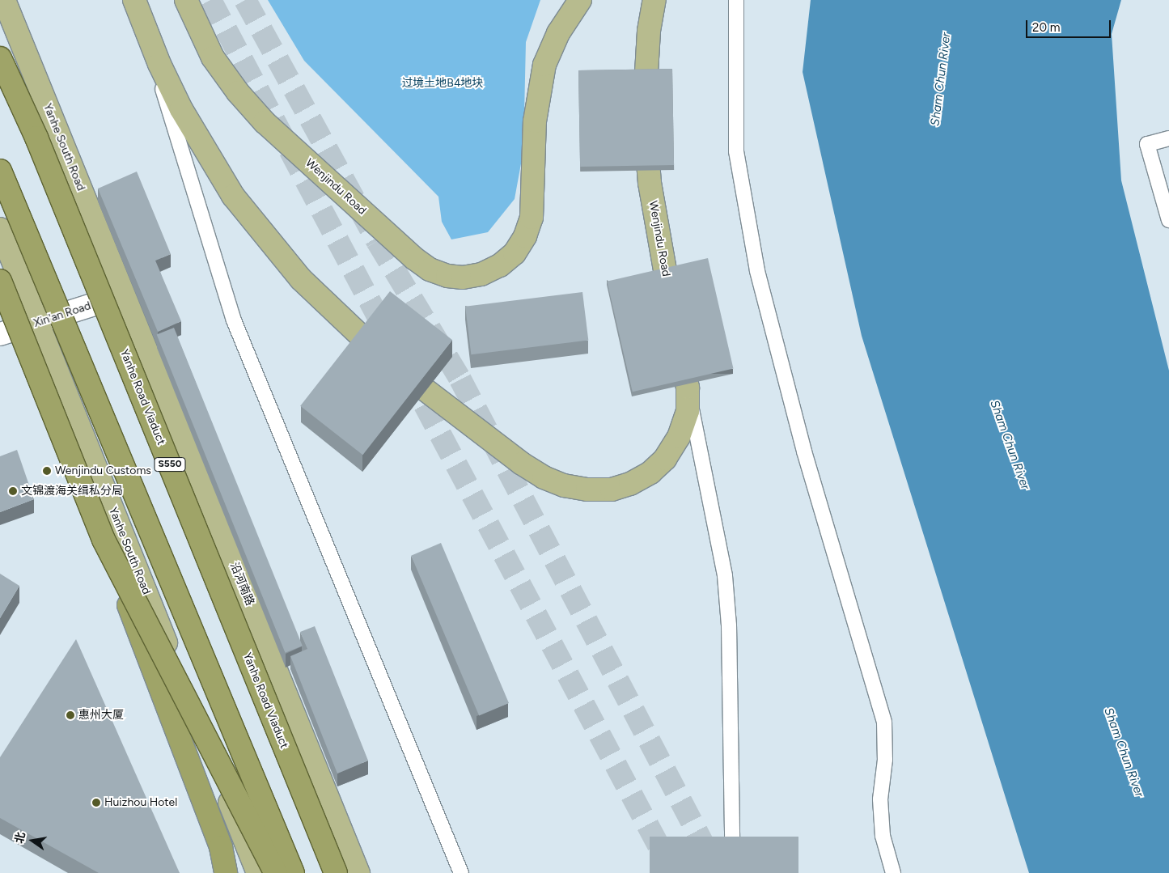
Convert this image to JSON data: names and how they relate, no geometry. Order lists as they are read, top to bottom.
{
  "streets": {
    "highway": ["Yanhe Road Viaduct", "S550"],
    "main road": ["Yanhe South Road", "Wenjindu Road", "沿河南路"],
    "street": ["Xin'an Road"]
  },
  "crossings": [
    ["Yanhe South Road", "Xin'an Road"],
    ["Yanhe South Road", "沿河南路"],
    ["Xin'an Road", "沿河南路"]
  ],
  "water": ["Sham Chun River"],
  "parks": ["过境土地B4地块"],
  "places": [
    "Wenjindu Customs",
    "文锦渡海关缉私分局",
    "惠州大厦",
    "Huizhou Hotel"
  ],
  "scale_bar": "20 m",
  "north": "left"
}
